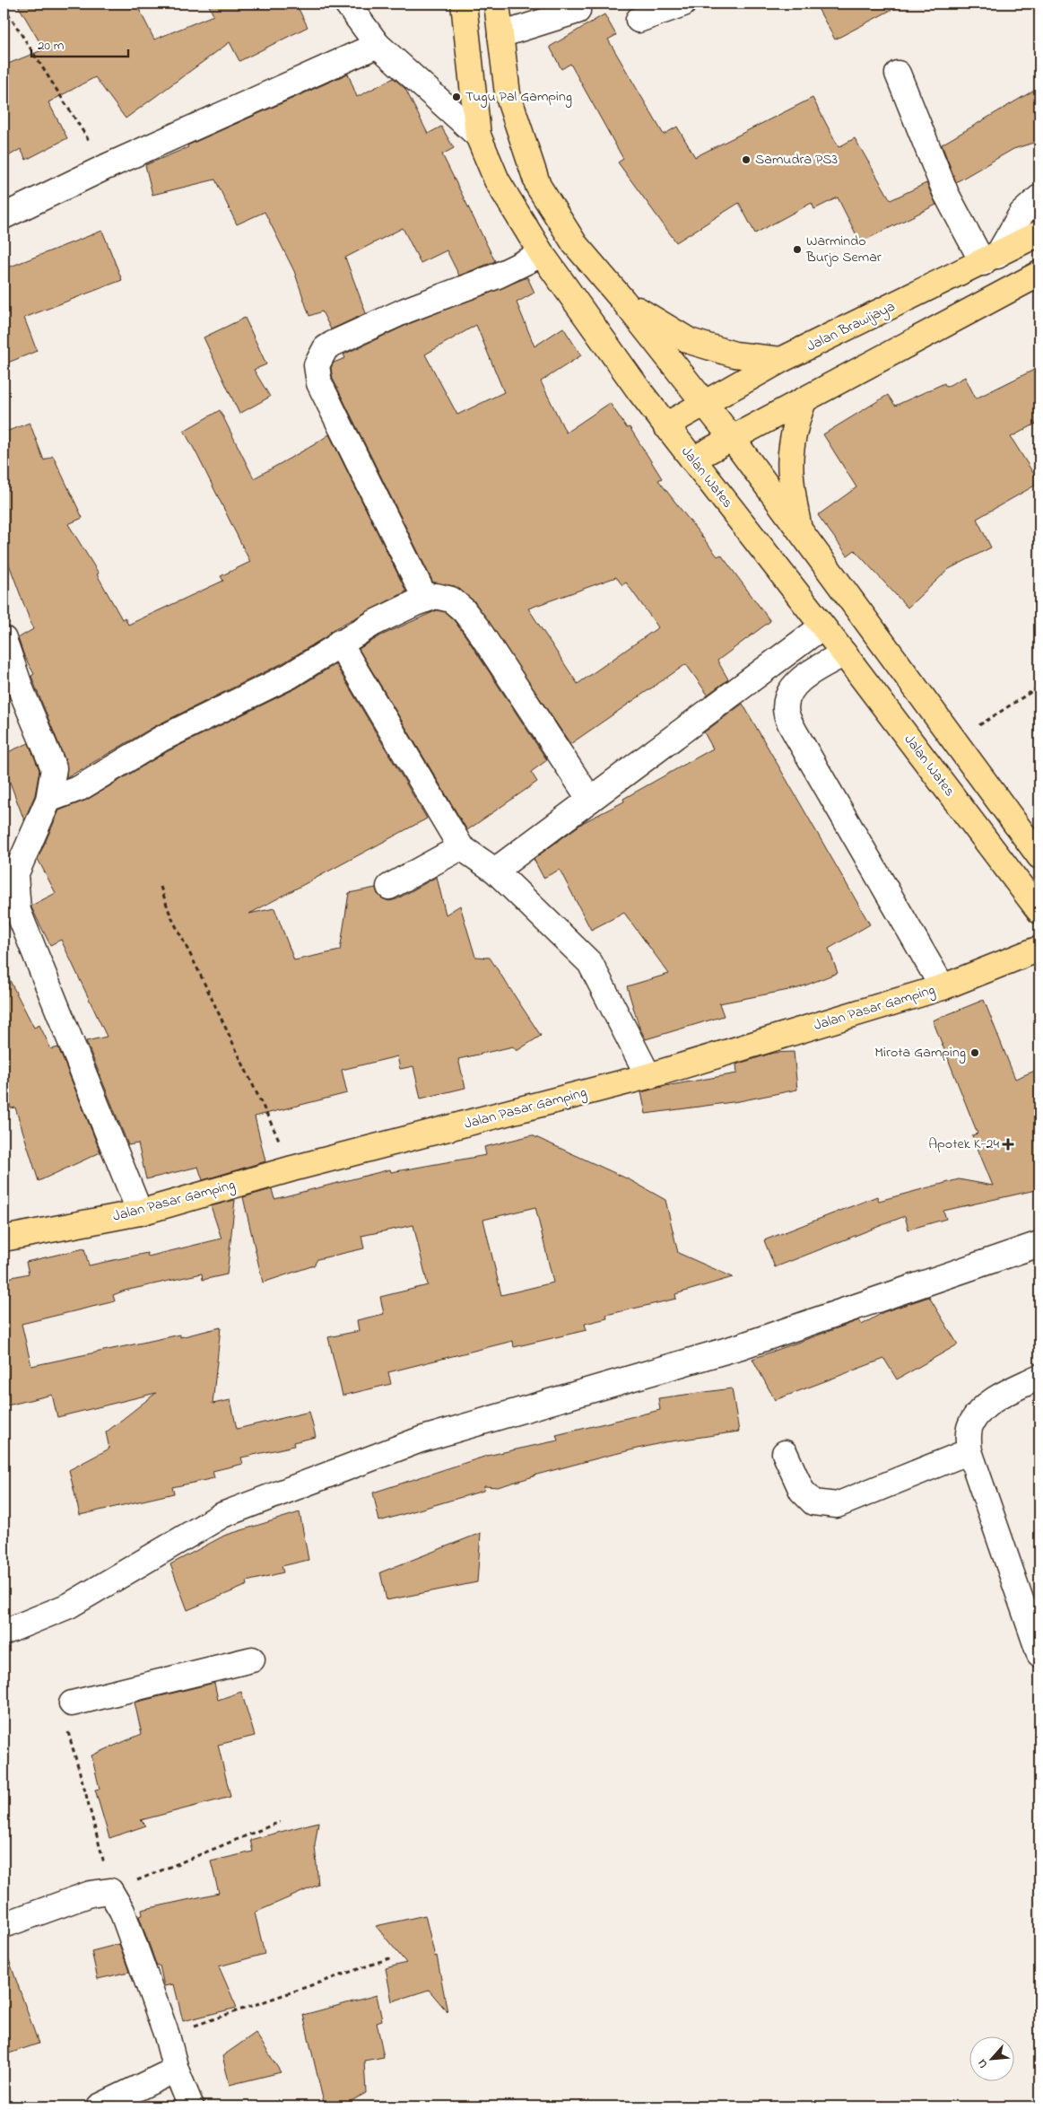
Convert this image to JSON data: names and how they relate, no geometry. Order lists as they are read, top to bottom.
{
  "streets": {
    "main road": ["Jalan Brawijaya", "Jalan Wates", "Jalan Pasar Gamping"]
  },
  "crossings": [
    ["Jalan Brawijaya", "Jalan Wates"]
  ],
  "places": {
    "other": [
      "Tugu Pal Gamping",
      "Samudra PS3",
      "Warmindo Burjo Semar",
      "Mirota Gamping"
    ],
    "health": ["Apotek K-24"]
  },
  "scale_bar": "20 m",
  "north": "bottom left"
}
